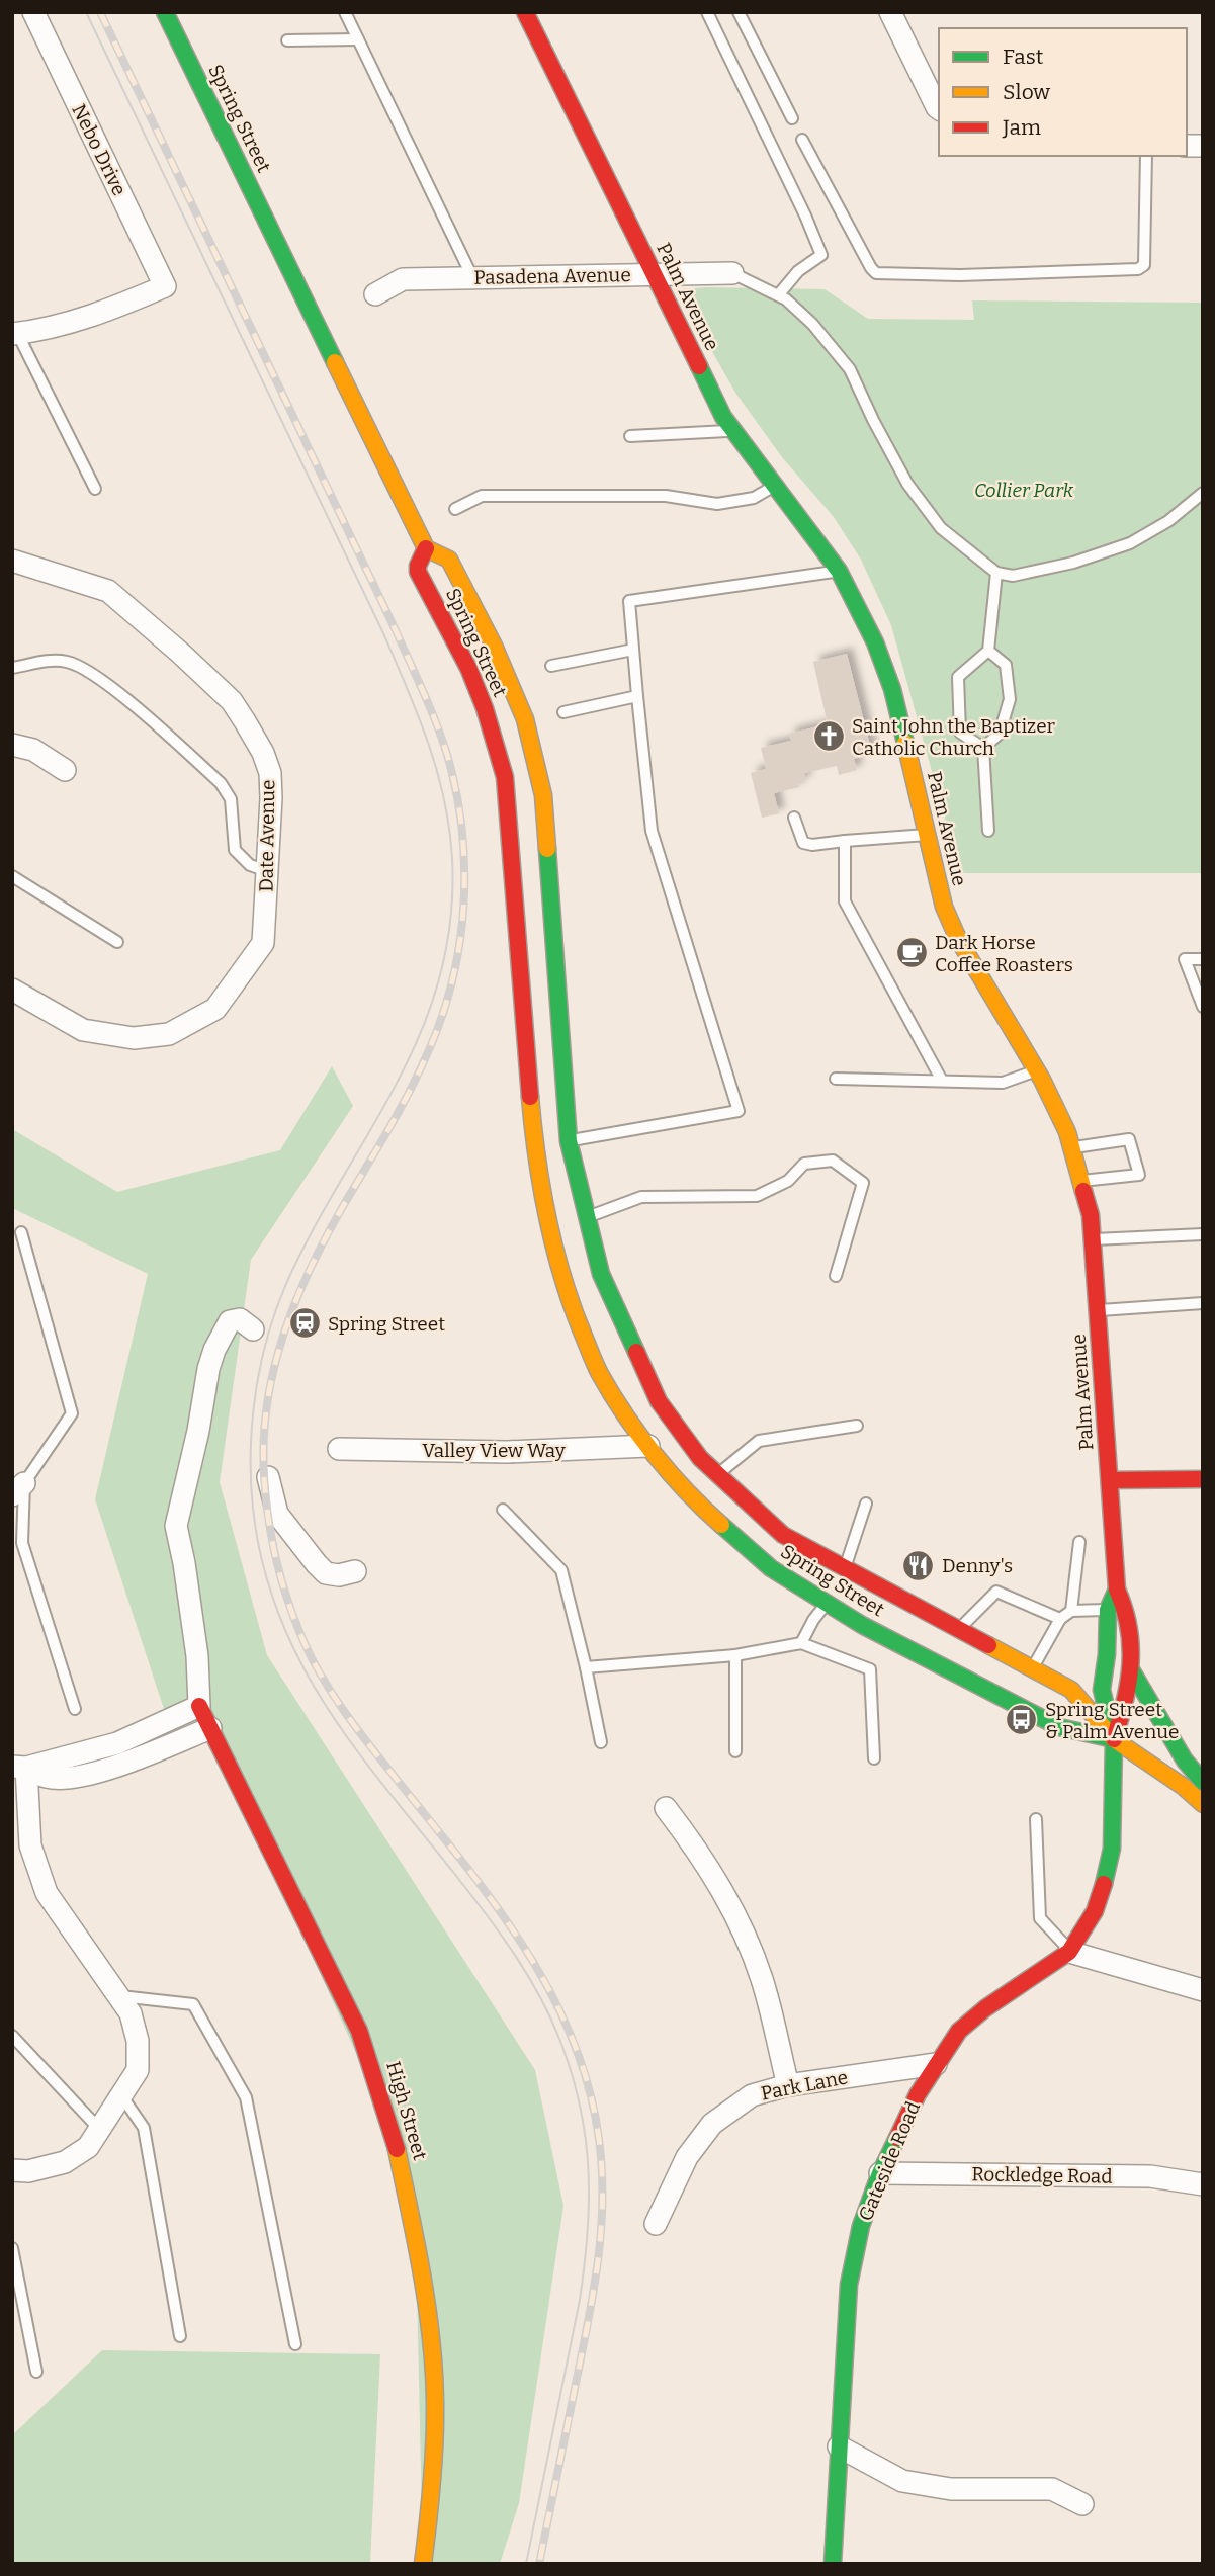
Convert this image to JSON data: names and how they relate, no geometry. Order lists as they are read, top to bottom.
{
  "streets": {
    "main road": [
      "Spring Street",
      "Palm Avenue",
      "High Street",
      "Gateside Road"
    ],
    "street": [
      "Nebo Drive",
      "Pasadena Avenue",
      "Date Avenue",
      "Valley View Way",
      "Park Lane",
      "Rockledge Road"
    ]
  },
  "crossings": [
    ["Spring Street", "Palm Avenue"],
    ["Spring Street", "Valley View Way"],
    ["Spring Street", "Gateside Road"],
    ["Pasadena Avenue", "Palm Avenue"],
    ["Palm Avenue", "Gateside Road"],
    ["Park Lane", "Gateside Road"],
    ["Gateside Road", "Rockledge Road"]
  ],
  "parks": ["Collier Park"],
  "places": {
    "church": ["Saint John the Baptizer Catholic Church"],
    "cafe": ["Dark Horse Coffee Roasters"],
    "station": ["Spring Street"],
    "restaurant": ["Denny's"],
    "bus stop": ["Spring Street & Palm Avenue"]
  },
  "legend": ["Fast", "Slow", "Jam"]
}
